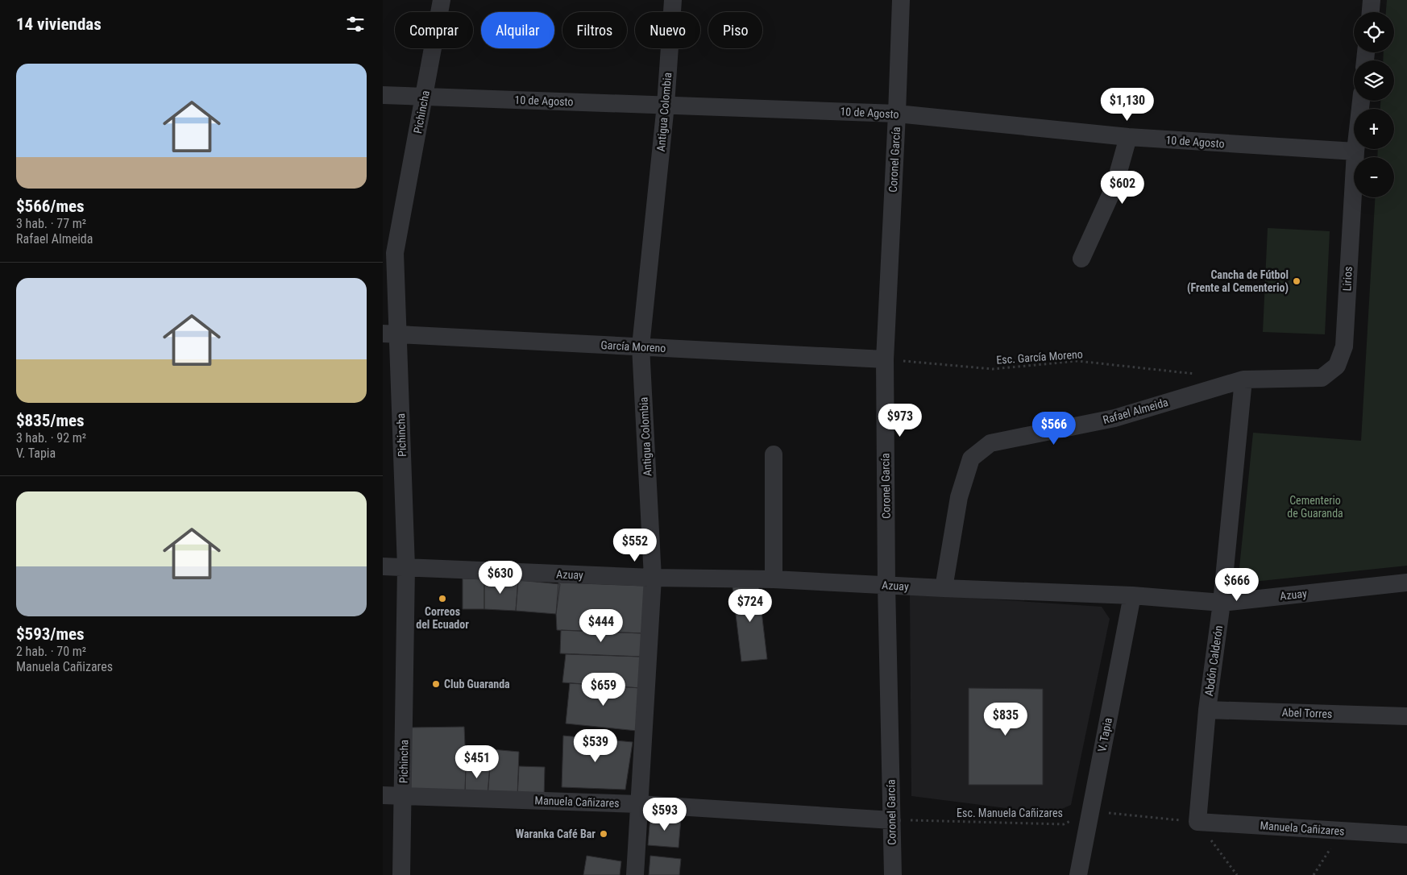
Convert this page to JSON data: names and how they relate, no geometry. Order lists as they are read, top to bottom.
{
  "streets": {
    "street": [
      "10 de Agosto",
      "Pichincha",
      "Antigua Colombia",
      "Coronel García",
      "Lirios",
      "García Moreno",
      "Rafael Almeida",
      "Azuay",
      "Abdón Calderón",
      "Abel Torres",
      "V. Tapia",
      "Manuela Cañizares"
    ],
    "path": ["Esc. García Moreno", "Esc. Manuela Cañizares"]
  },
  "crossings": [
    ["10 de Agosto", "Pichincha"],
    ["10 de Agosto", "Antigua Colombia"],
    ["10 de Agosto", "Coronel García"],
    ["10 de Agosto", "Lirios"],
    ["Pichincha", "García Moreno"],
    ["Pichincha", "Azuay"],
    ["Pichincha", "Manuela Cañizares"],
    ["Antigua Colombia", "García Moreno"],
    ["Antigua Colombia", "Azuay"],
    ["Antigua Colombia", "Manuela Cañizares"],
    ["Coronel García", "García Moreno"],
    ["Coronel García", "Esc. García Moreno"],
    ["Coronel García", "Azuay"],
    ["Coronel García", "Manuela Cañizares"],
    ["Coronel García", "Esc. Manuela Cañizares"],
    ["Lirios", "Rafael Almeida"],
    ["Lirios", "Abdón Calderón"],
    ["García Moreno", "Esc. García Moreno"],
    ["Rafael Almeida", "Azuay"],
    ["Rafael Almeida", "Abdón Calderón"],
    ["Azuay", "Abdón Calderón"],
    ["Azuay", "V. Tapia"],
    ["Abdón Calderón", "Abel Torres"],
    ["Abdón Calderón", "Manuela Cañizares"],
    ["V. Tapia", "Esc. Manuela Cañizares"],
    ["Manuela Cañizares", "Esc. Manuela Cañizares"]
  ],
  "parks": ["Cementerio de Guaranda"],
  "places": [
    "Cancha de Fútbol (Frente al Cementerio)",
    "Correos del Ecuador",
    "Club Guaranda",
    "Waranka Café Bar"
  ],
  "page": {
    "heading": "14 viviendas",
    "map_buttons": ["+", "−"],
    "chip": [
      "Comprar",
      "Alquilar",
      "Filtros",
      "Nuevo",
      "Piso"
    ],
    "list": [
      {
        "name": "$566/mes",
        "note": "3 hab. · 77 m² · Rafael Almeida"
      },
      {
        "name": "$835/mes",
        "note": "3 hab. · 92 m² · V. Tapia"
      },
      {
        "name": "$593/mes",
        "note": "2 hab. · 70 m² · Manuela Cañizares"
      }
    ],
    "price": [
      "$1,130",
      "$602",
      "$973",
      "$566",
      "$552",
      "$630",
      "$666",
      "$724",
      "$444",
      "$659",
      "$835",
      "$539",
      "$451",
      "$593"
    ]
  }
}
